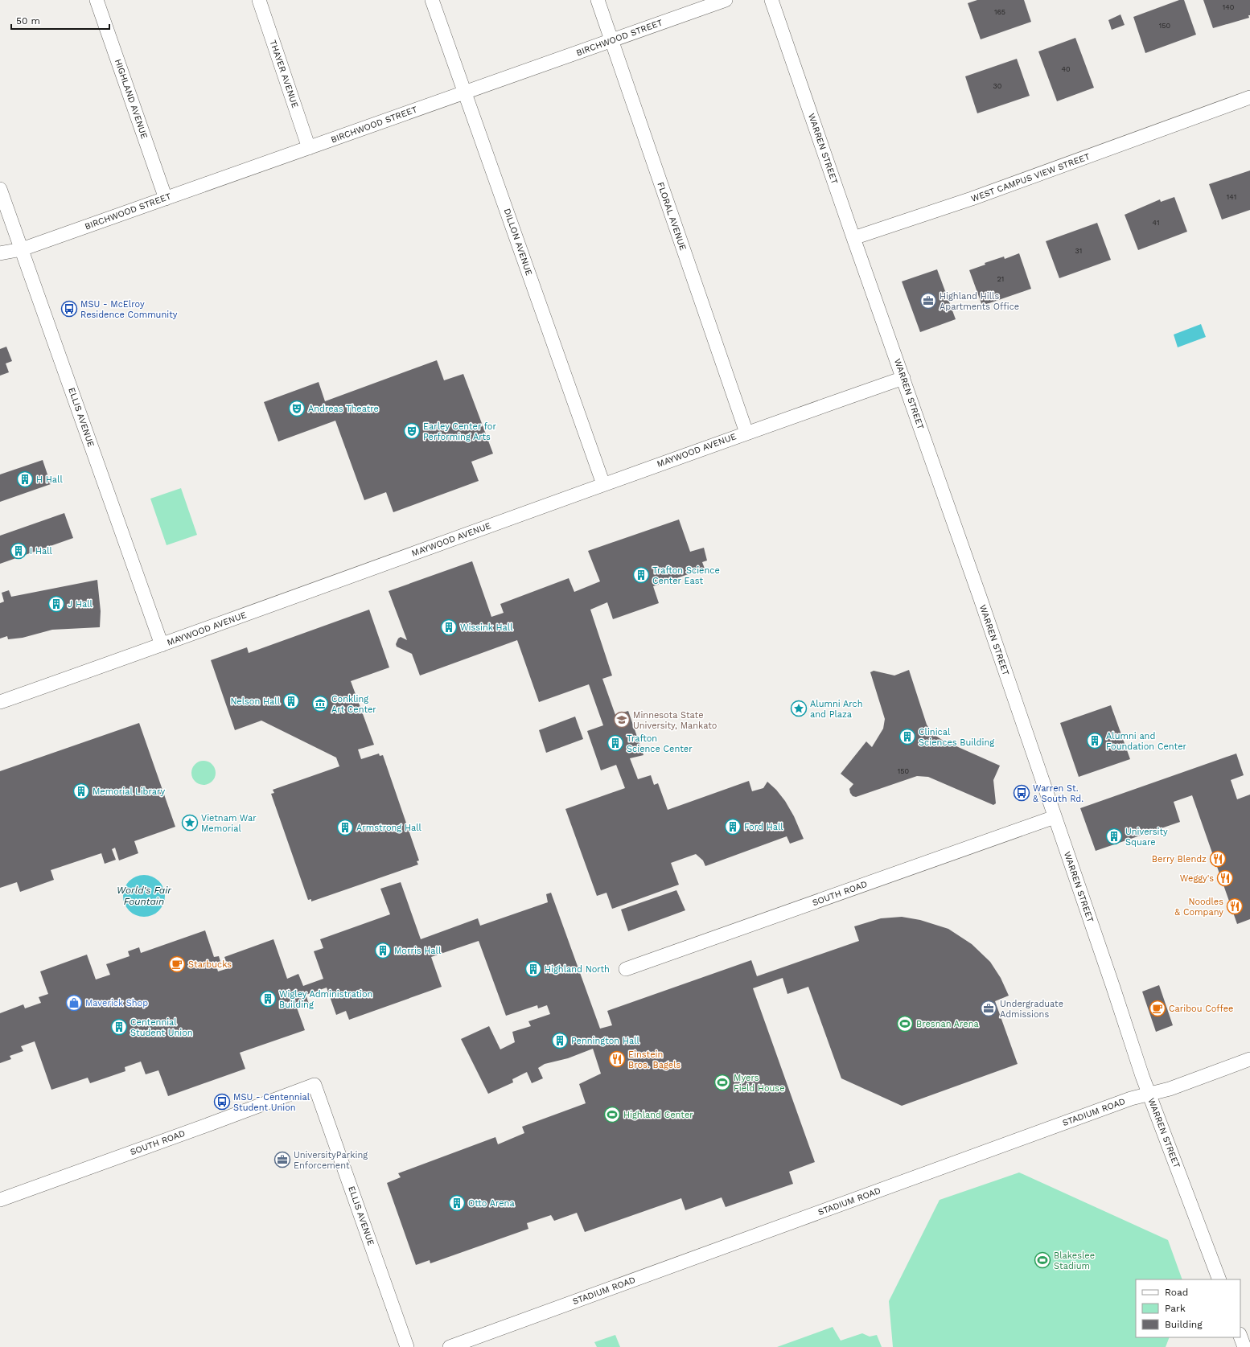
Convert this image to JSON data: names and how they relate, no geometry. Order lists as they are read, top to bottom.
{
  "streets": {
    "street": [
      "BIRCHWOOD STREET",
      "THAYER AVENUE",
      "HIGHLAND AVENUE",
      "WARREN STREET",
      "WEST CAMPUS VIEW STREET",
      "FLORAL AVENUE",
      "DILLON AVENUE",
      "ELLIS AVENUE",
      "MAYWOOD AVENUE",
      "SOUTH ROAD",
      "STADIUM ROAD"
    ]
  },
  "crossings": [
    ["BIRCHWOOD STREET", "THAYER AVENUE"],
    ["BIRCHWOOD STREET", "HIGHLAND AVENUE"],
    ["BIRCHWOOD STREET", "FLORAL AVENUE"],
    ["BIRCHWOOD STREET", "DILLON AVENUE"],
    ["BIRCHWOOD STREET", "ELLIS AVENUE"],
    ["WARREN STREET", "WEST CAMPUS VIEW STREET"],
    ["WARREN STREET", "MAYWOOD AVENUE"],
    ["WARREN STREET", "SOUTH ROAD"],
    ["WARREN STREET", "STADIUM ROAD"],
    ["FLORAL AVENUE", "MAYWOOD AVENUE"],
    ["DILLON AVENUE", "MAYWOOD AVENUE"],
    ["ELLIS AVENUE", "MAYWOOD AVENUE"],
    ["ELLIS AVENUE", "SOUTH ROAD"]
  ],
  "water": ["World's Fair Fountain"],
  "places": {
    "office": ["Highland Hills Apartments Office", "Undergraduate Admissions", "UniversityParking Enforcement"],
    "bus stop": ["MSU - McElroy Residence Community", "Warren St. & South Rd.", "MSU - Centennial Student Union"],
    "theatre": ["Andreas Theatre", "Earley Center for Performing Arts"],
    "building": [
      "H Hall",
      "I Hall",
      "Trafton Science Center East",
      "J Hall",
      "Wissink Hall",
      "Nelson Hall",
      "Clinical Sciences Building",
      "Alumni and Foundation Center",
      "Trafton Science Center",
      "Memorial Library",
      "Ford Hall",
      "Armstrong Hall",
      "University Square",
      "Morris Hall",
      "Highland North",
      "Wigley Administration Building",
      "Centennial Student Union",
      "Pennington Hall",
      "Otto Arena"
    ],
    "museum": ["Conkling Art Center"],
    "place": ["Alumni Arch and Plaza", "Vietnam War Memorial"],
    "school or university": ["Minnesota State University, Mankato"],
    "restaurant": [
      "Berry Blendz",
      "Weggy's",
      "Noodles & Company",
      "Einstein Bros. Bagels"
    ],
    "cafe": ["Starbucks", "Caribou Coffee"],
    "shop": ["Maverick Shop"],
    "sports": [
      "Bresnan Arena",
      "Myers Field House",
      "Highland Center",
      "Blakeslee Stadium"
    ]
  },
  "house_numbers": [
    "140",
    "165",
    "150",
    "40",
    "30",
    "141",
    "41",
    "31",
    "21",
    "150"
  ],
  "legend": ["Road", "Park", "Building"],
  "scale_bar": "50 m"
}
